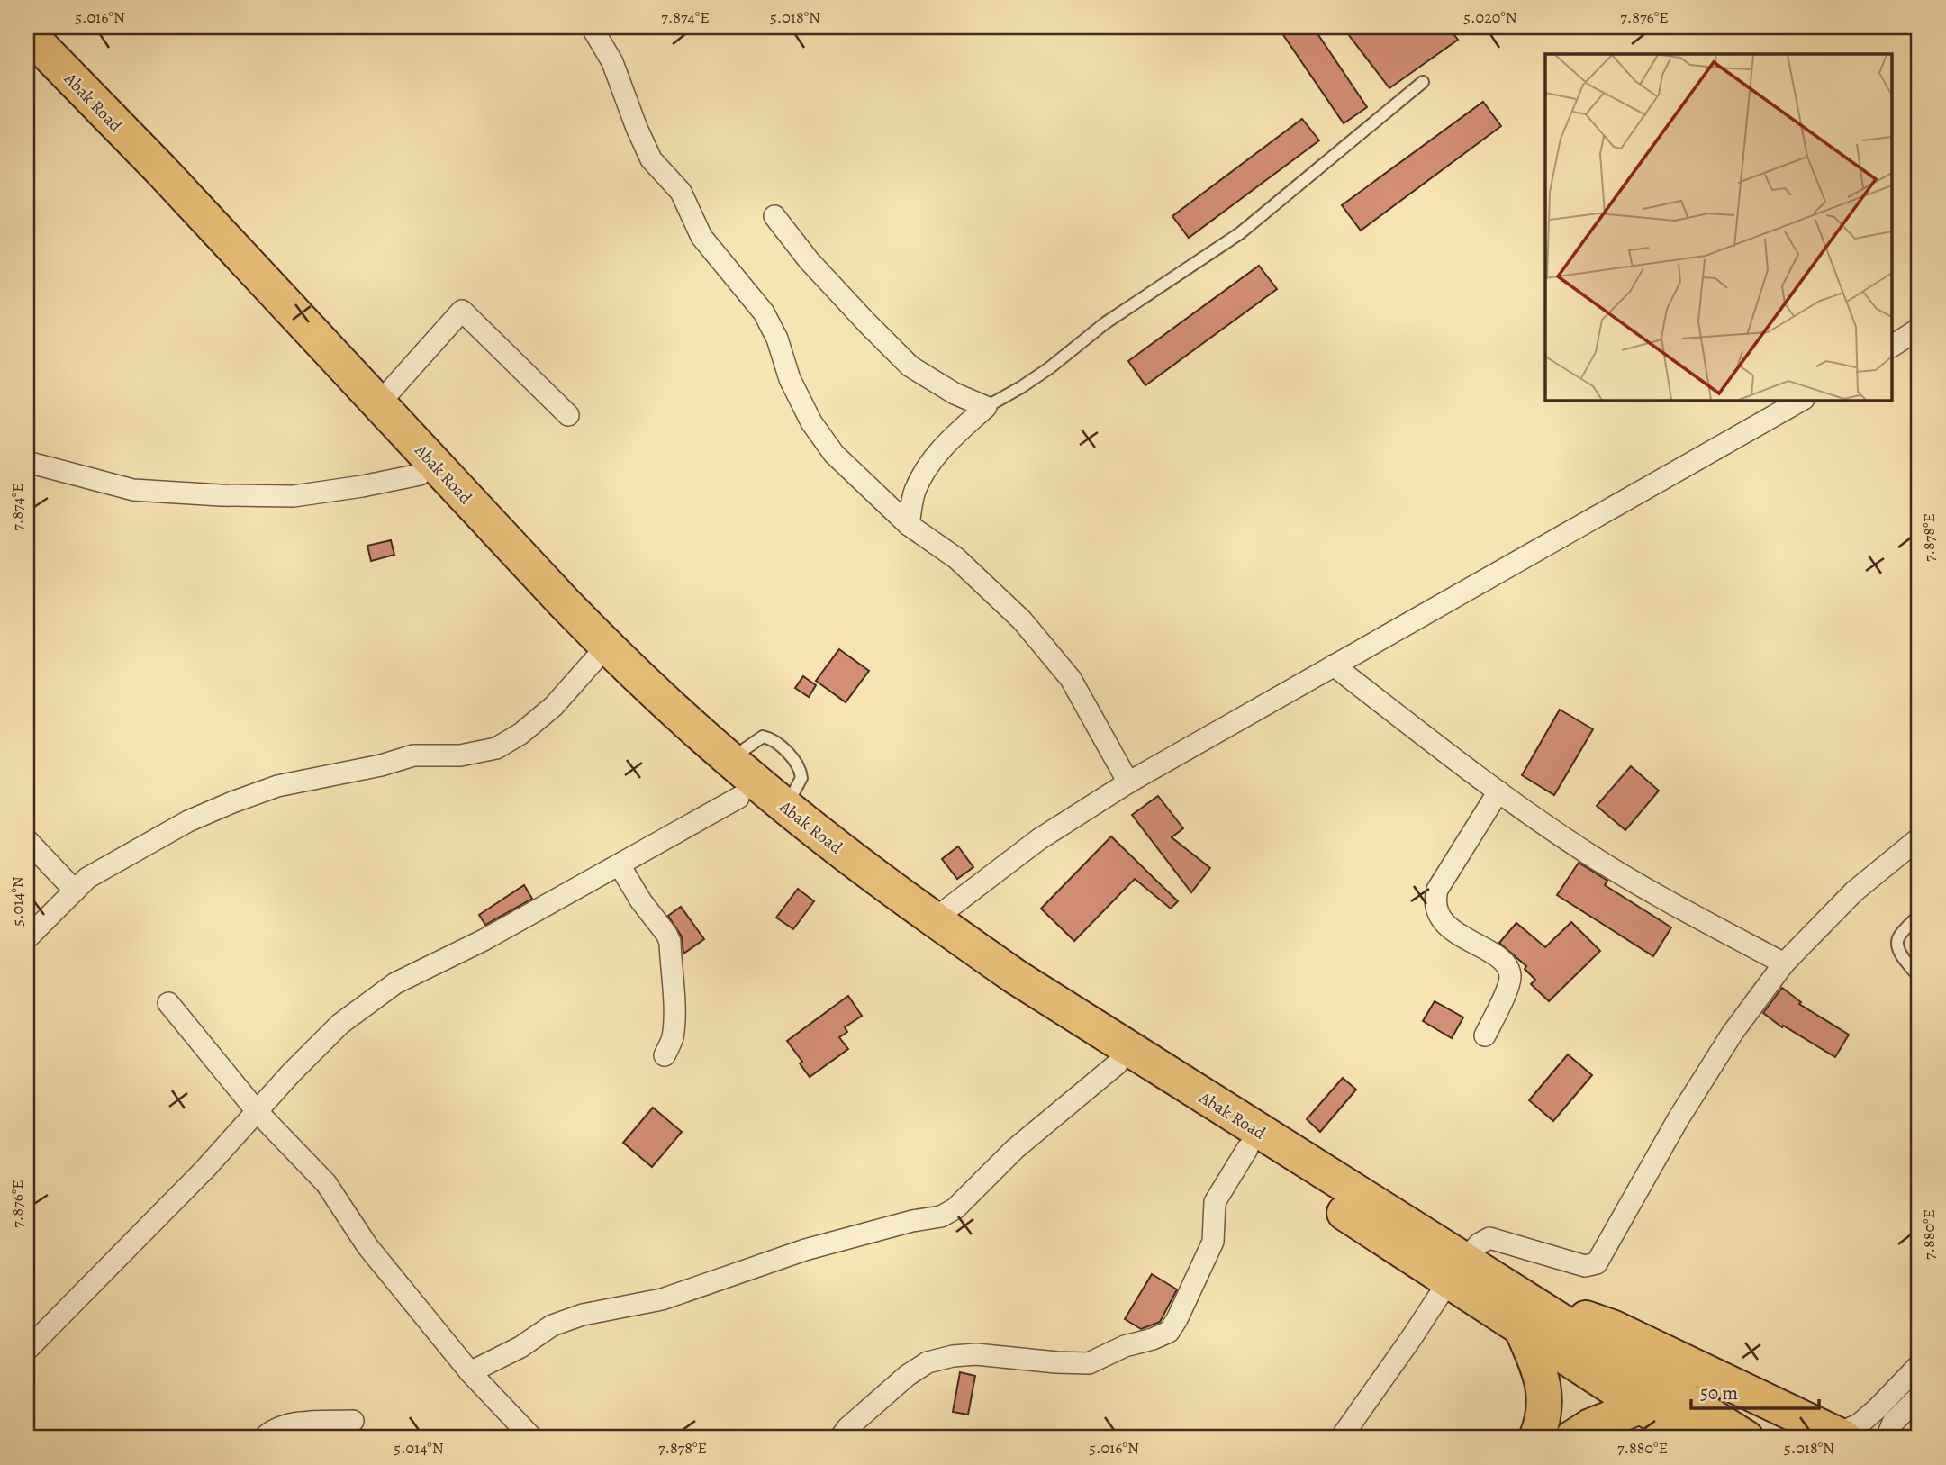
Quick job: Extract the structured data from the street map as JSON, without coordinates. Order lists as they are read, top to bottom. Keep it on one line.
{"streets":{"highway":["Abak Road"]},"scale_bar":"50 m","coordinates":["5.016°N","7.874°E","5.018°N","5.020°N","7.876°E","7.878°E","5.014°N","7.880°E"]}
